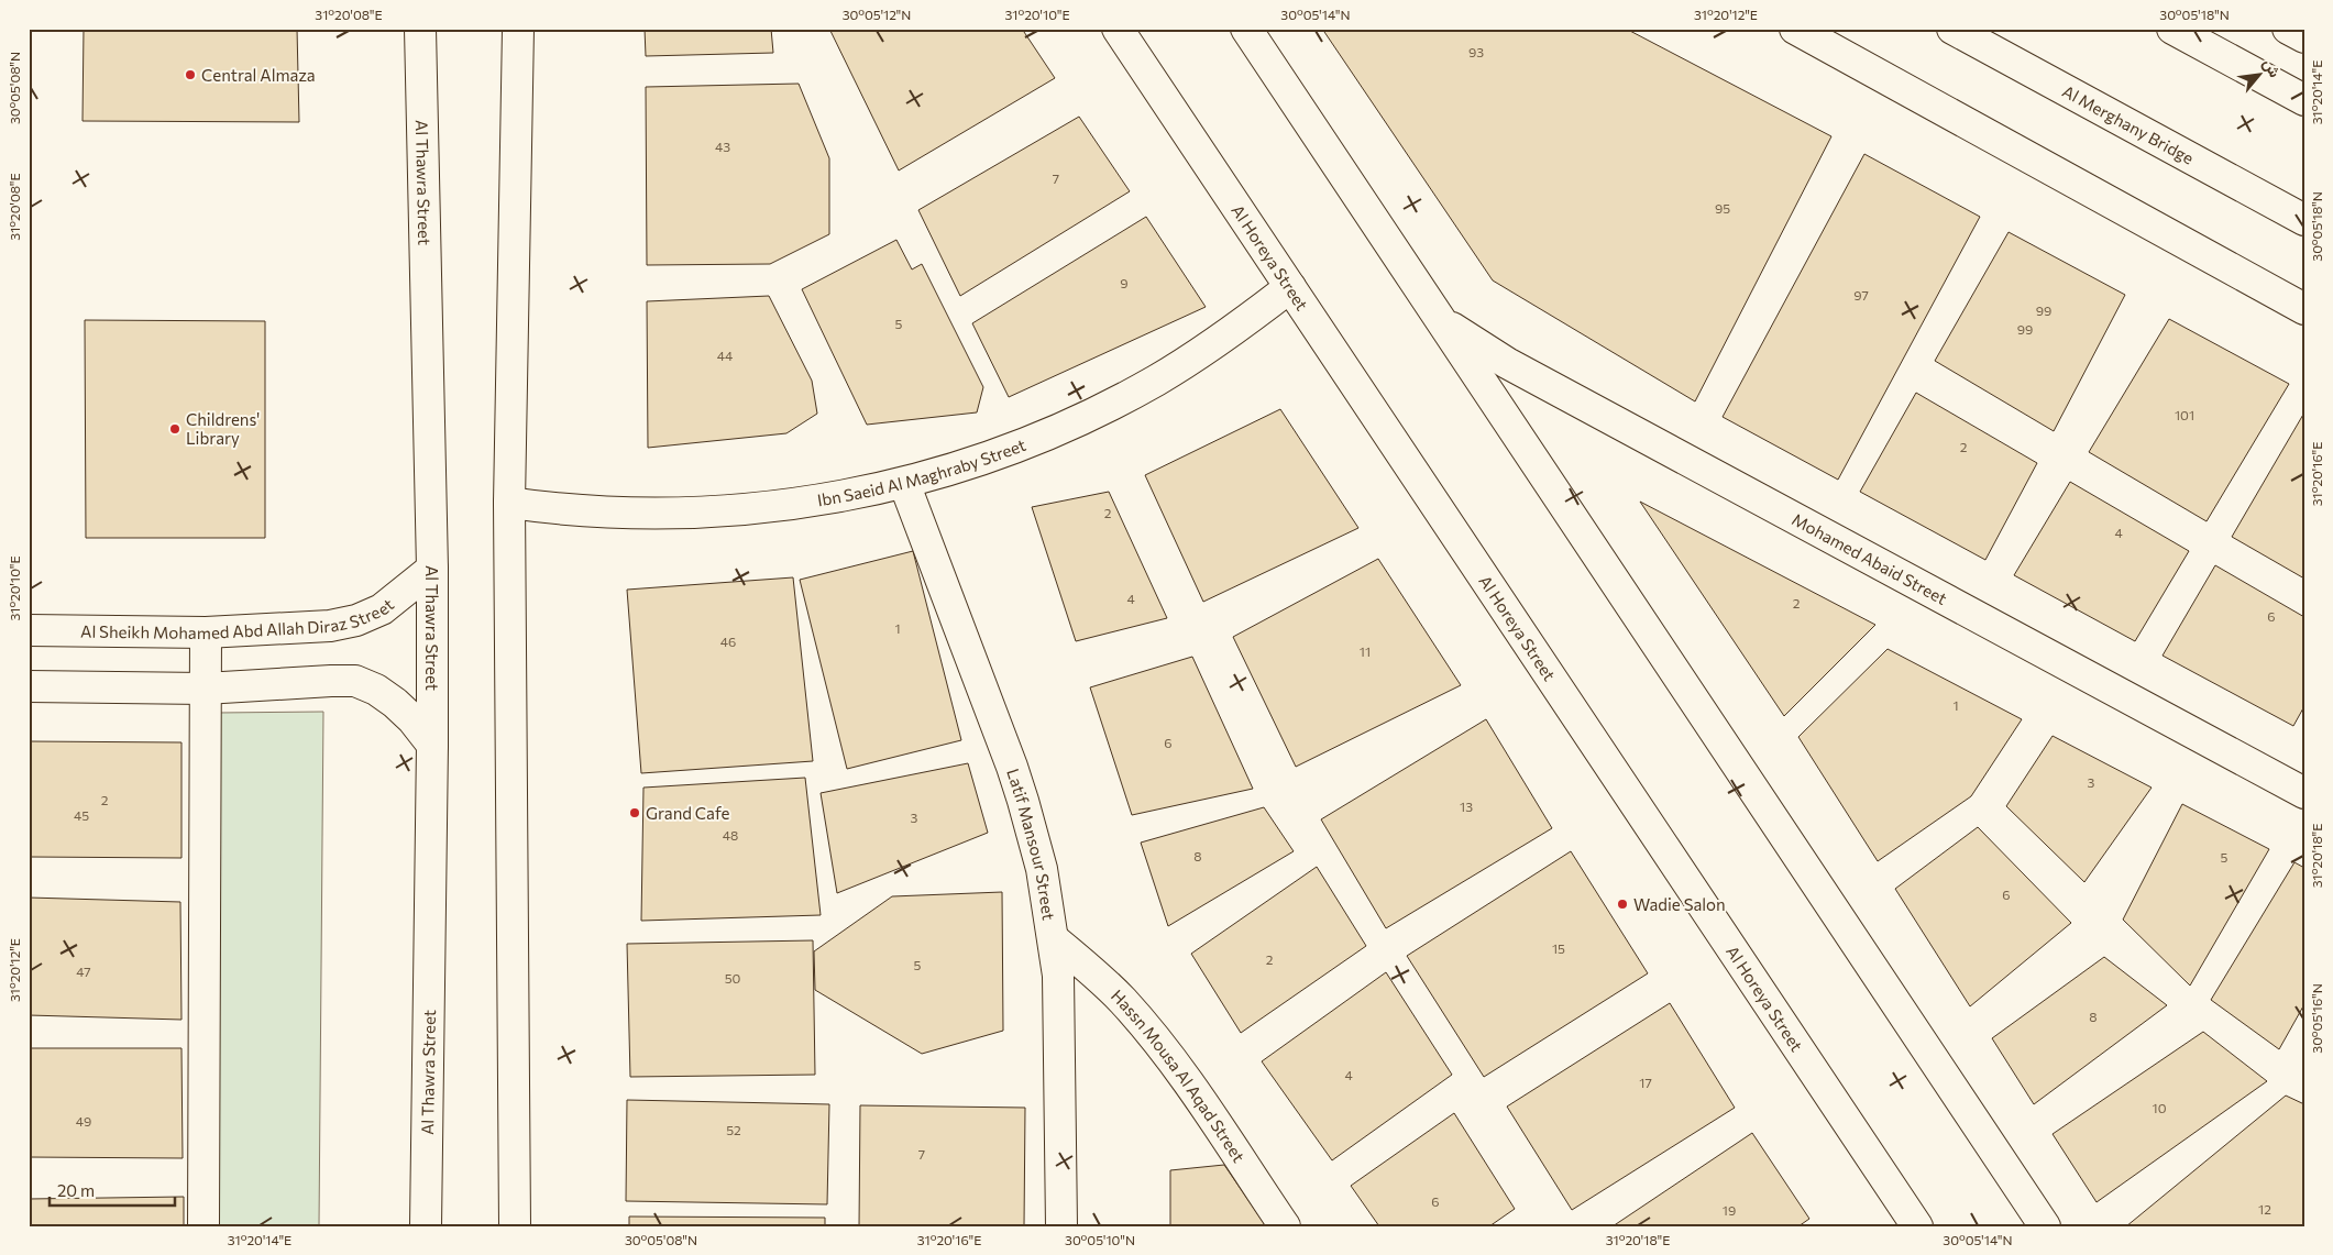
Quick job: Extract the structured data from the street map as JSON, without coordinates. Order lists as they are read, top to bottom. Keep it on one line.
{"streets":{"main road":["Al Merghany Bridge","Al Thawra Street","Al Horeya Street","Ibn Saeid Al Maghraby Street","Mohamed Abaid Street","Al Sheikh Mohamed Abd Allah Diraz Street","Latif Mansour Street","Hassn Mousa Al Aqad Street"]},"crossings":[["Al Thawra Street","Al Sheikh Mohamed Abd Allah Diraz Street"],["Al Horeya Street","Ibn Saeid Al Maghraby Street"],["Ibn Saeid Al Maghraby Street","Latif Mansour Street"],["Latif Mansour Street","Hassn Mousa Al Aqad Street"]],"places":["Central Almaza","Childrens' Library","Grand Cafe","Wadie Salon"],"house_numbers":["93","43","7","95","9","97","99","5","99","44","101","2","2","4","4","2","6","1","46","11","1","6","3","2","13","45","3","48","8","5","6","15","2","5","47","50","8","4","17","10","49","52","7","6","12","19"],"scale_bar":"20 m","north":"top right","coordinates":["31°20'08\"E","30°05'12\"N","31°20'10\"E","30°05'14\"N","31°20'12\"E","30°05'18\"N","30°05'08\"N","31°20'14\"E","31°20'16\"E","31°20'18\"E","30°05'16\"N","30°05'10\"N"]}
